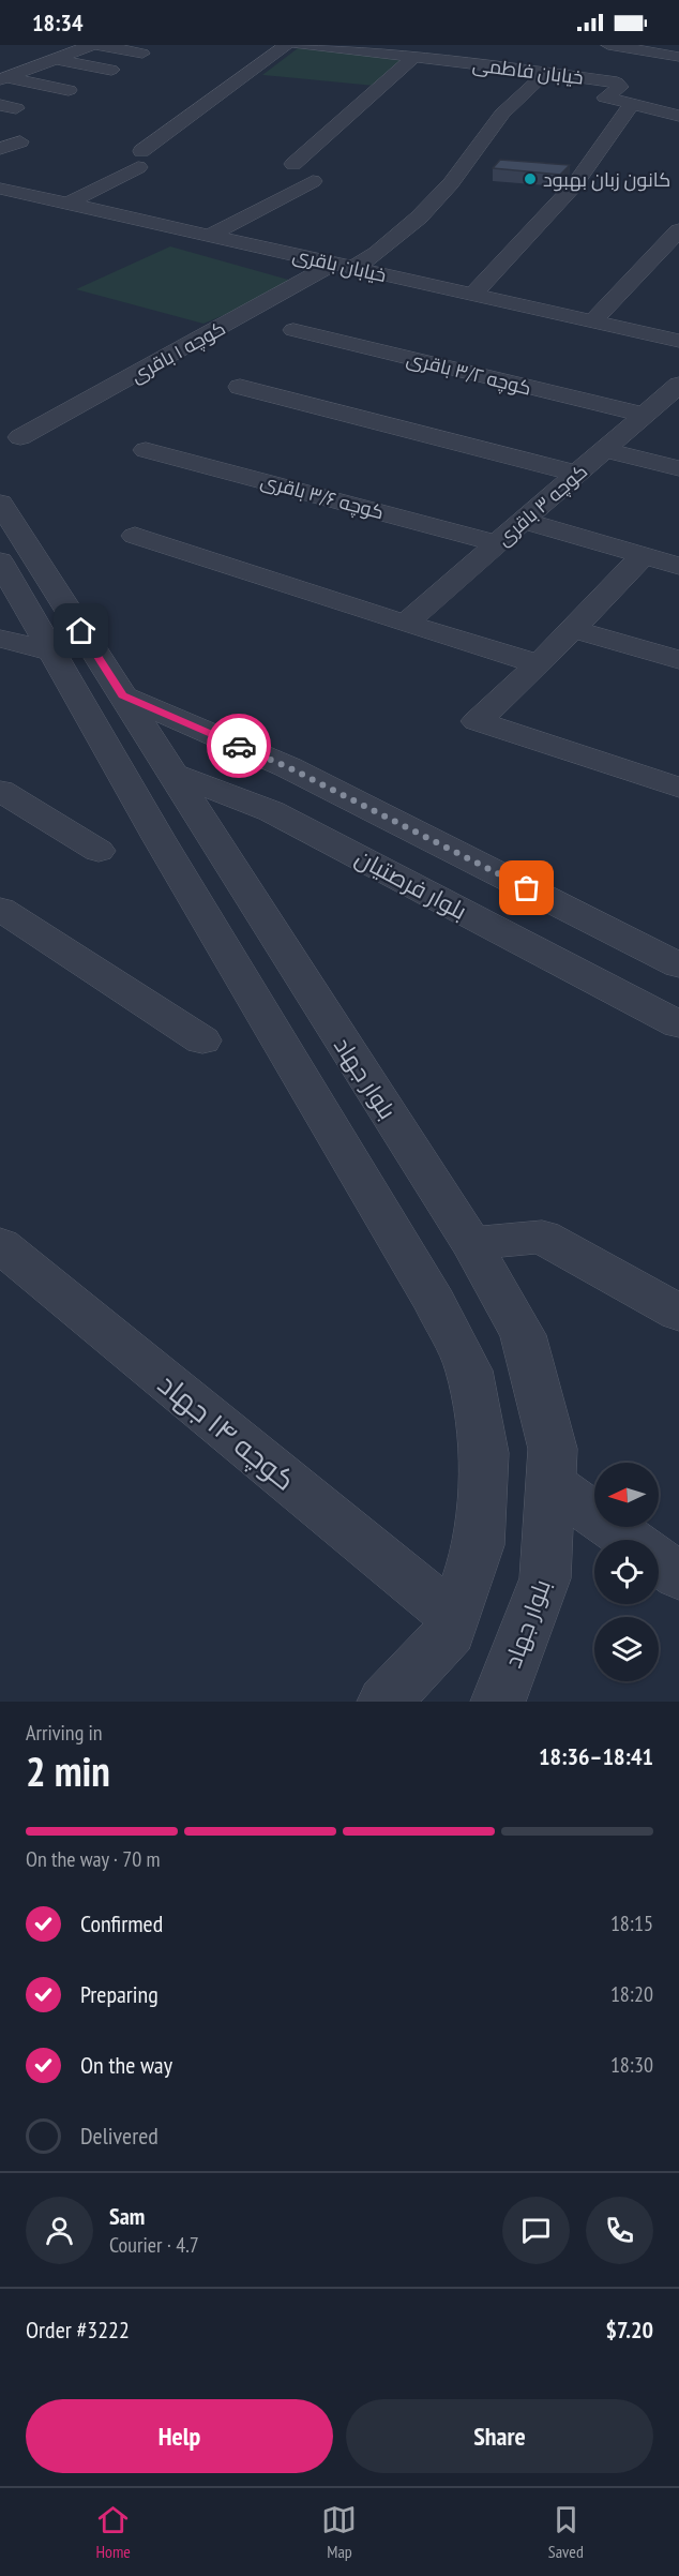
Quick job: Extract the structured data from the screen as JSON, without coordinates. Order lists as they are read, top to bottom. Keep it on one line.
{"streets":{"street":["خیابان فاطمی","خیابان باقری","کوچه ۱ باقری","کوچه ۳/۲ باقری","کوچه ۳/۶ باقری","کوچه ۳ باقری","بلوار فرصتیان","بلوار جهاد","کوچه ۱۴ جهاد"]},"crossings":[["خیابان فاطمی","کوچه ۱ باقری"],["خیابان باقری","کوچه ۱ باقری"],["کوچه ۳/۲ باقری","کوچه ۳ باقری"],["کوچه ۳/۶ باقری","کوچه ۳ باقری"],["بلوار فرصتیان","بلوار جهاد"]],"places":["کانون زبان بهبود"],"north":"left","page":{"status":"18:34","heading":["2 min","Arriving in","18:36–18:41"],"panel":["Sam","Courier · 4.7","Order #3222","$7.20"],"bar":"On the way · 70 m","list":[["Confirmed","18:15"],["Preparing","18:20"],["On the way","18:30"],"Delivered"],"buttons":["Help","Share"],"tabs":["Home","Map","Saved"]}}
